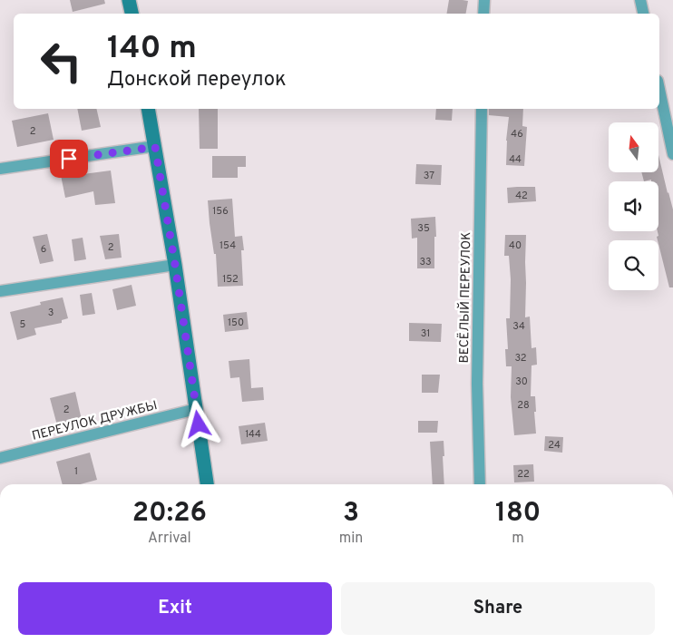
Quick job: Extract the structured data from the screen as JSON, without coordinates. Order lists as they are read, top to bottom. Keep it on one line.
{"streets":{"street":["ВЕСЁЛЫЙ ПЕРЕУЛОК","ПЕРЕУЛОК ДРУЖБЫ"]},"house_numbers":["2","46","44","37","42","156","35","154","40","2","6","33","152","3","150","5","34","31","32","30","28","2","144","24","1","22"],"north":"top","page":{"turn":["140 m","Донской переулок"],"eta":["20:26","Arrival","3","min","180","m"],"buttons":["Exit","Share"]}}
